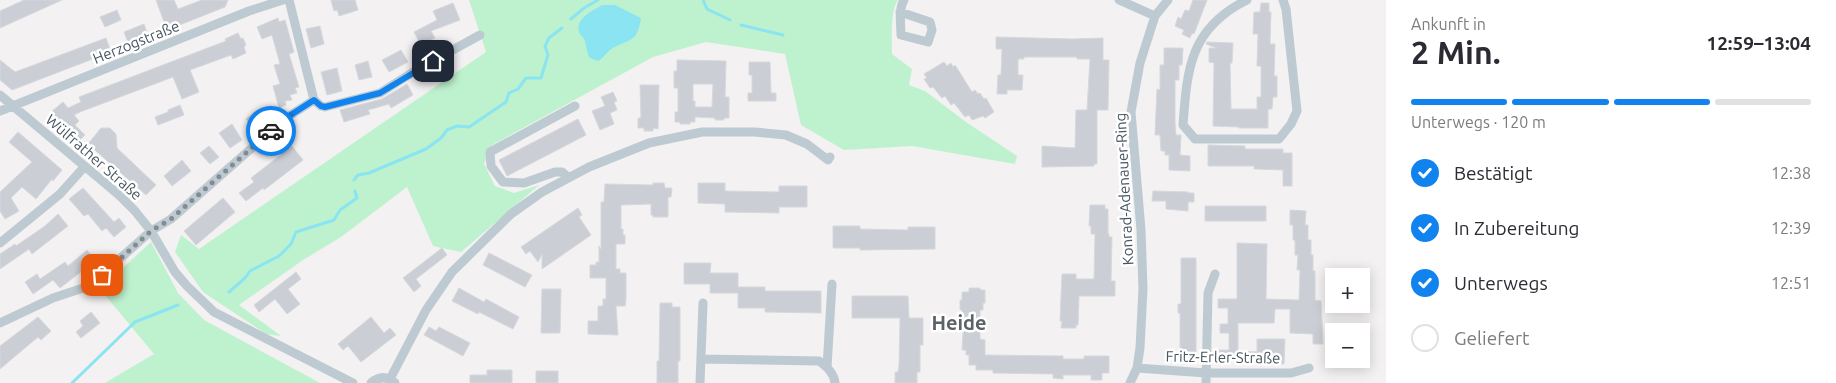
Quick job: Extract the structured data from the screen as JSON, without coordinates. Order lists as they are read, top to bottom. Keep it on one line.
{"streets":{"street":["Herzogstraße","Wülfrather Straße","Konrad-Adenauer-Ring","Fritz-Erler-Straße"]},"crossings":[["Herzogstraße","Wülfrather Straße"],["Konrad-Adenauer-Ring","Fritz-Erler-Straße"]],"districts":["Heide"],"page":{"heading":["2 Min.","Ankunft in","12:59–13:04"],"bar":"Unterwegs · 120 m","list":[["Bestätigt","12:38"],["In Zubereitung","12:39"],["Unterwegs","12:51"],"Geliefert"],"map_buttons":["+","−"]}}
